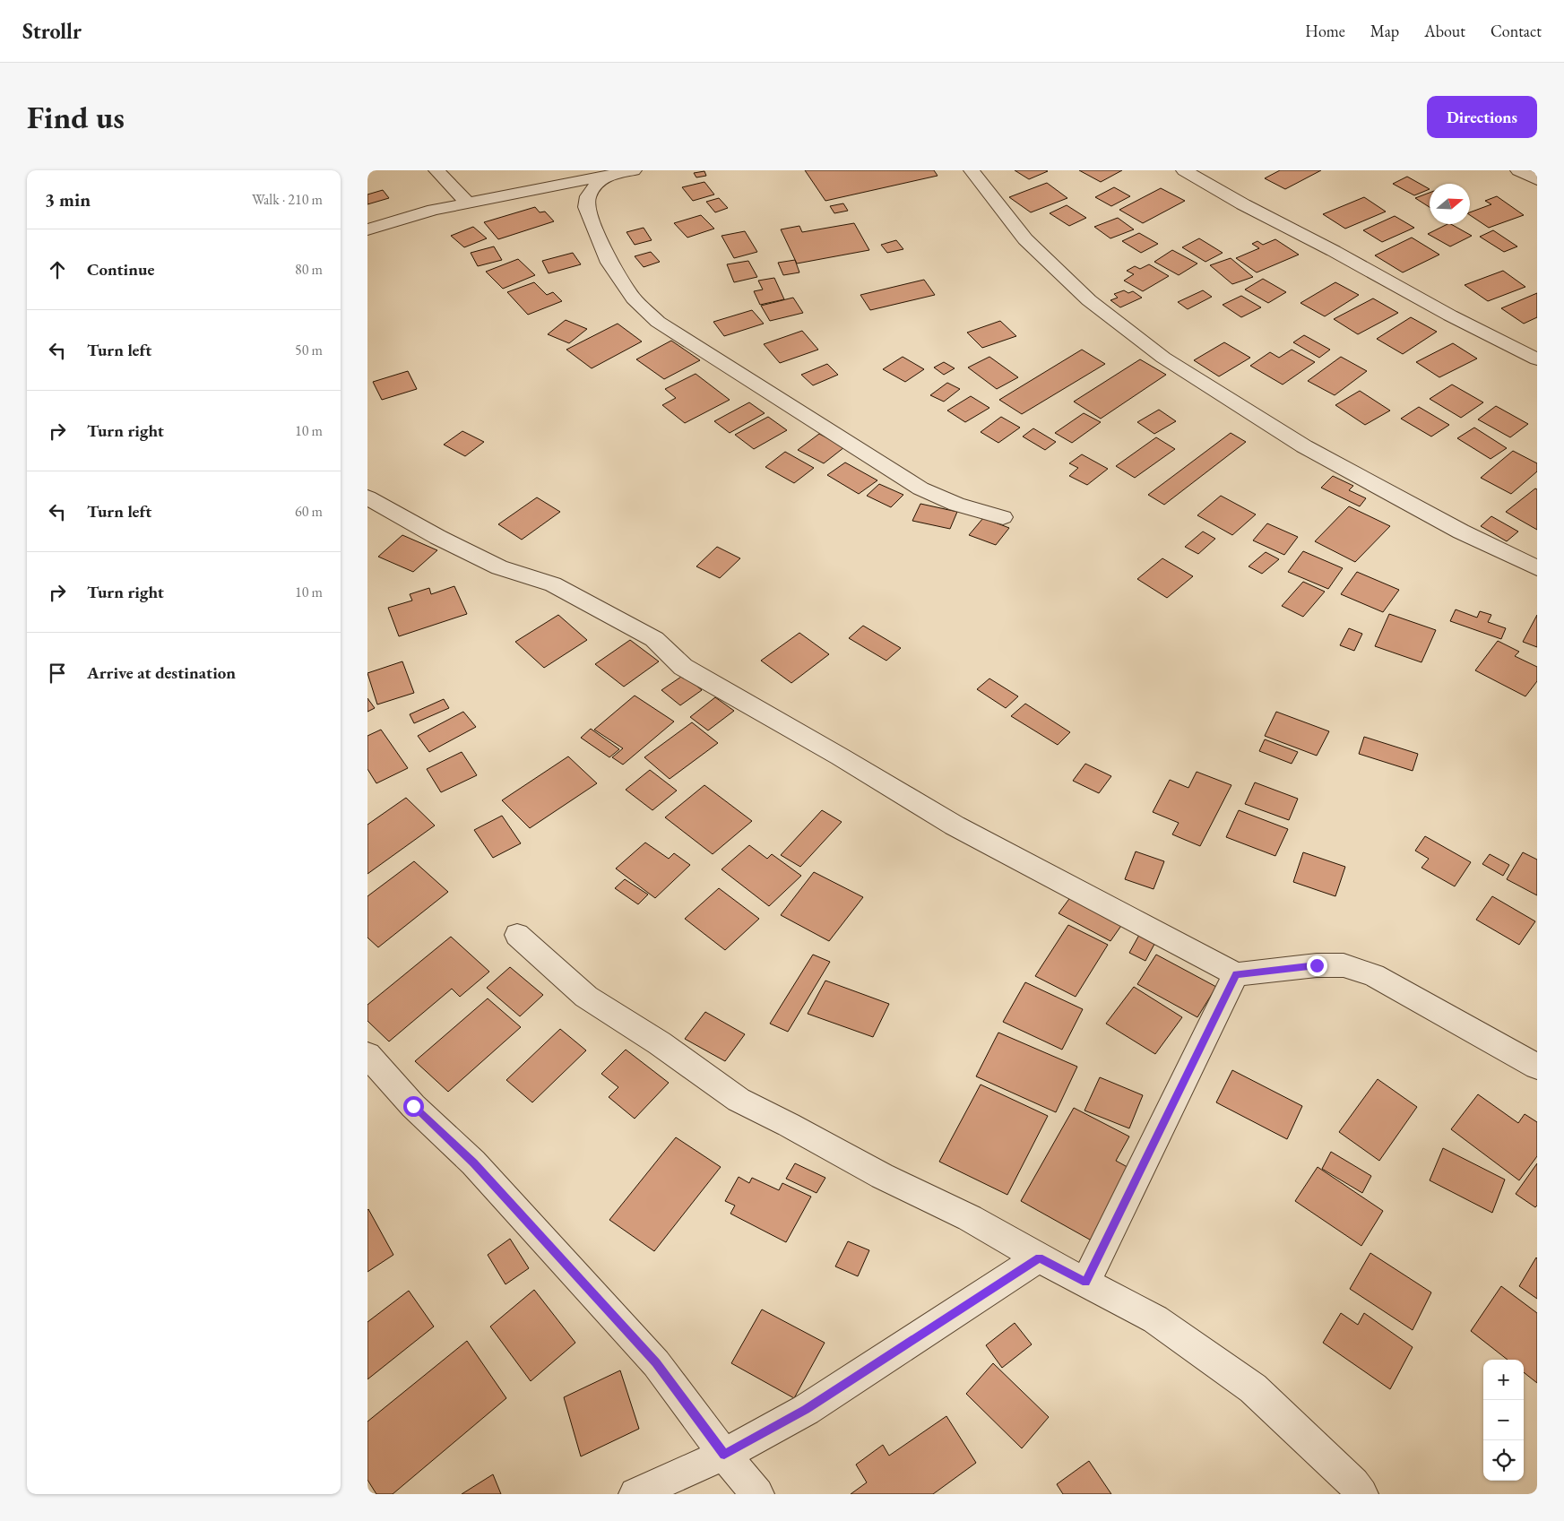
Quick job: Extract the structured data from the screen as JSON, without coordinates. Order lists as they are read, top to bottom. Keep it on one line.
{"north":"right","page":{"header":"Strollr","nav":["Home","Map","About","Contact"],"buttons":"Directions","title":"Find us","heading":["3 min","Walk · 210 m"],"list":[["Continue","80 m"],["Turn left","50 m"],["Turn right","10 m"],["Turn left","60 m"],["Turn right","10 m"],"Arrive at destination"],"map_buttons":["+","−"]}}
